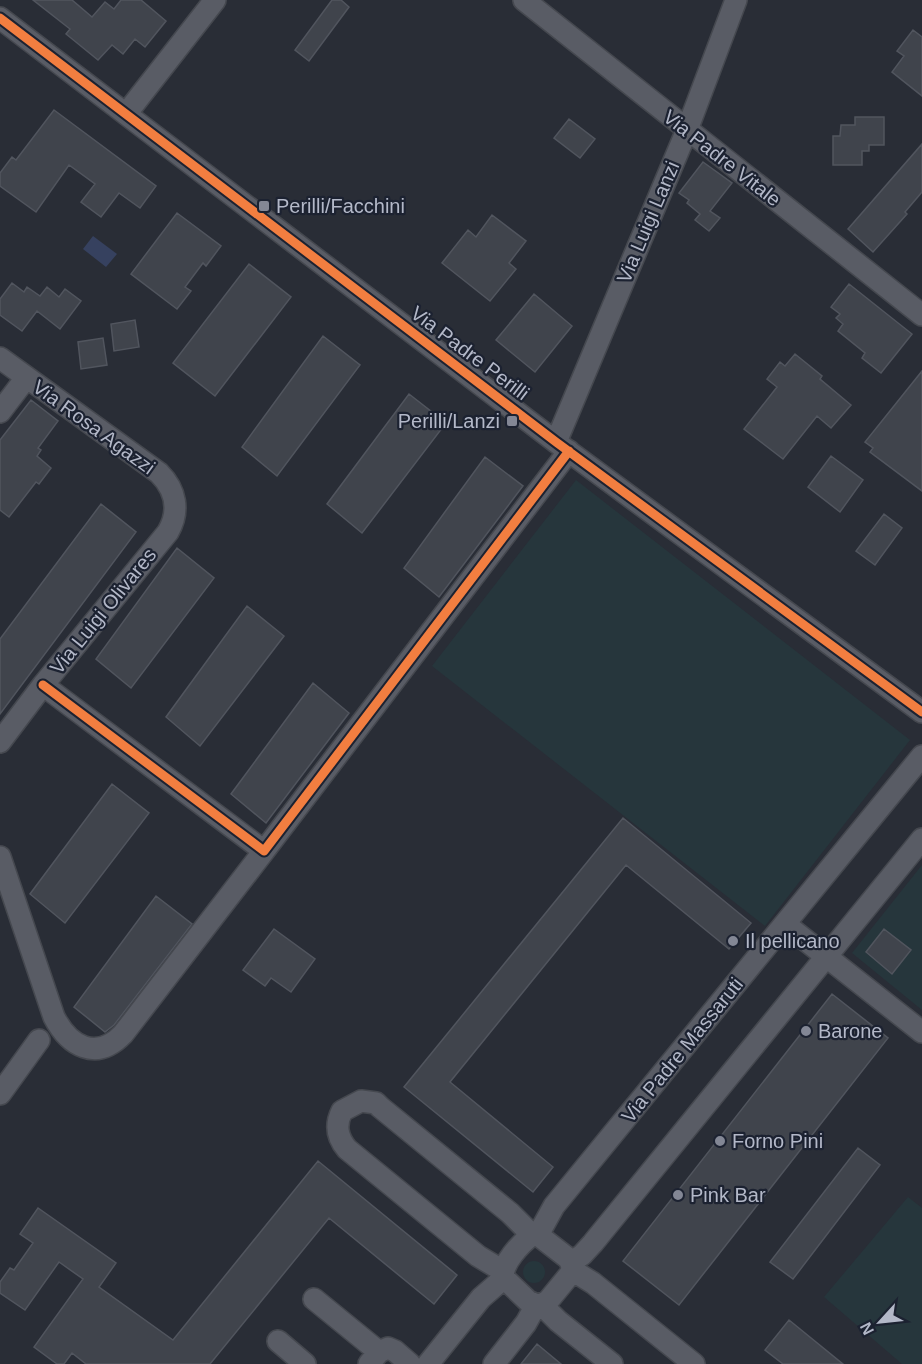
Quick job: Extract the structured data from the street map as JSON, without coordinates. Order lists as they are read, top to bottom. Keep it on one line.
{"streets":{"street":["Via Padre Vitale","Via Luigi Lanzi","Via Padre Perilli","Via Rosa Agazzi","Via Luigi Olivares","Via Padre Massaruti"]},"crossings":[["Via Padre Vitale","Via Luigi Lanzi"],["Via Luigi Lanzi","Via Padre Perilli"],["Via Rosa Agazzi","Via Luigi Olivares"]],"places":{"transit":["Perilli/Facchini","Perilli/Lanzi"],"other":["Il pellicano","Barone","Forno Pini","Pink Bar"]},"north":"bottom left"}
